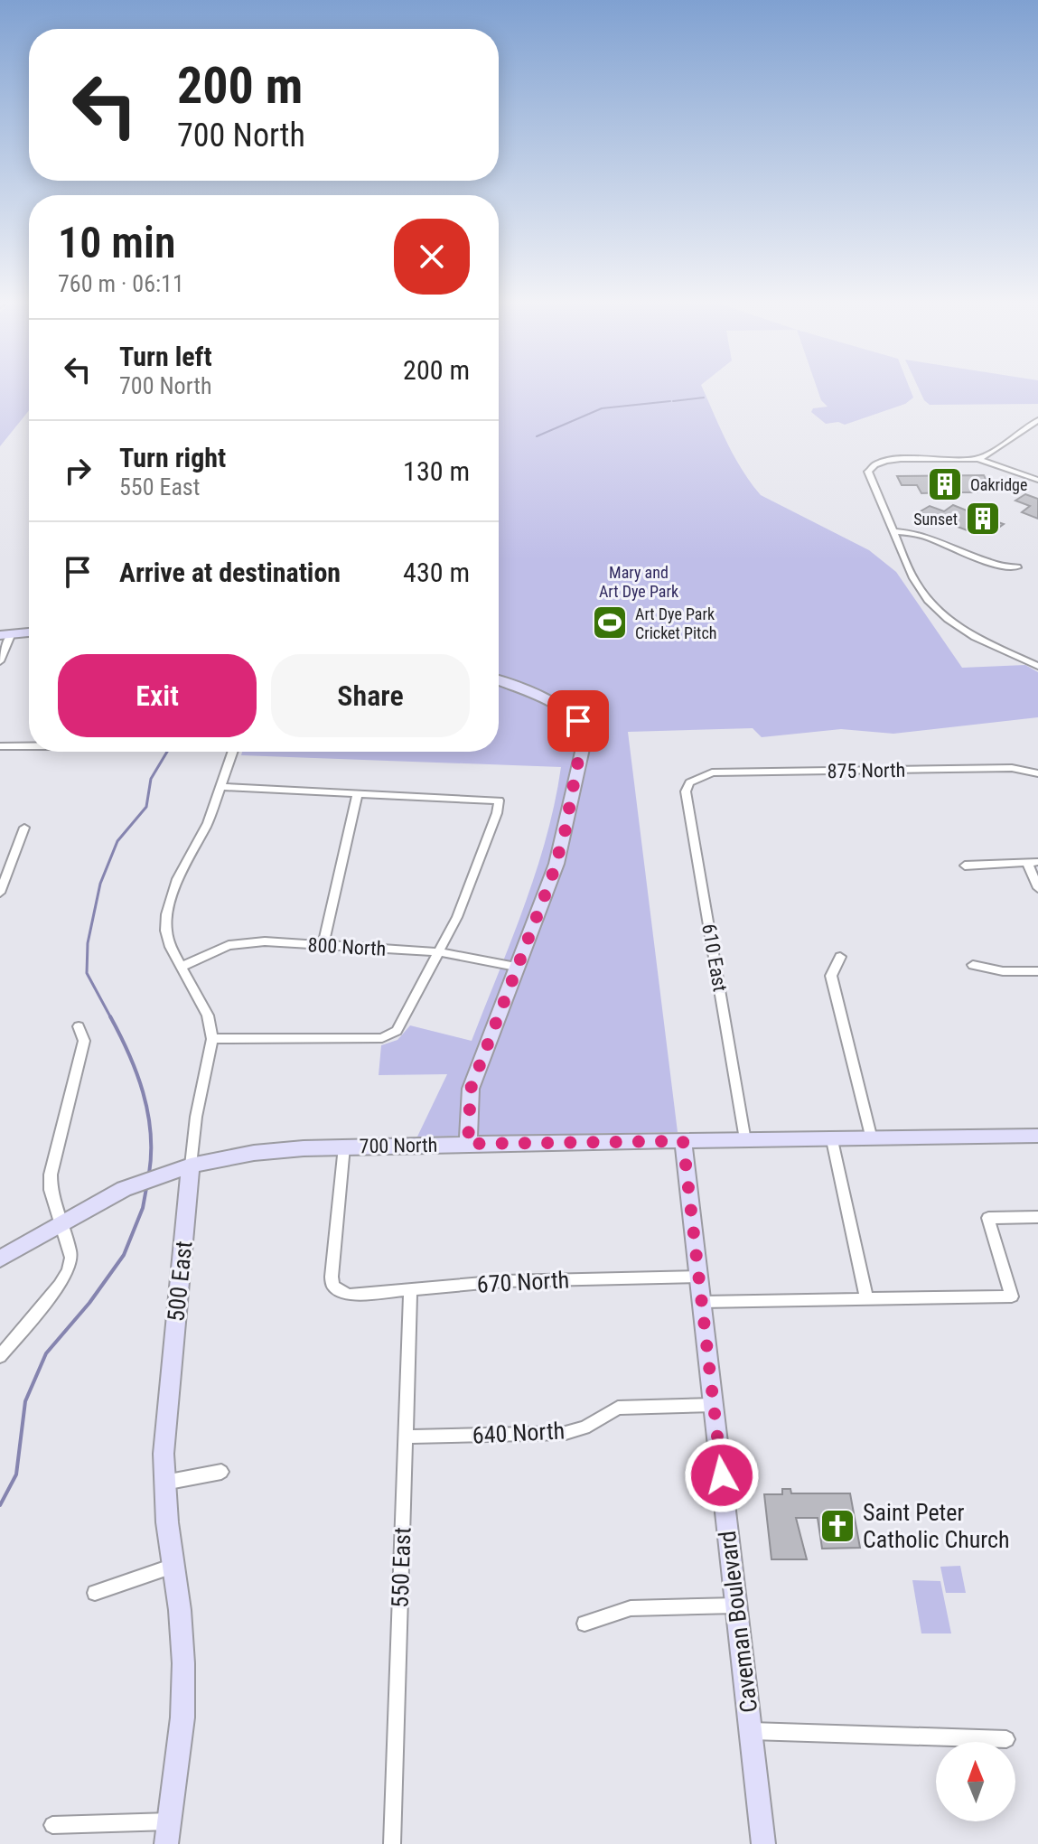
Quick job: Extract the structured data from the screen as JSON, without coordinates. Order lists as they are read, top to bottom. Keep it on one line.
{"streets":{"street":["875 North","800 North","610 East","700 North","500 East","670 North","640 North","550 East","Caveman Boulevard"]},"crossings":[["875 North","610 East"],["800 North","500 East"],["610 East","700 North"],["700 North","500 East"],["700 North","670 North"],["700 North","Caveman Boulevard"],["670 North","550 East"],["670 North","Caveman Boulevard"],["640 North","550 East"],["640 North","Caveman Boulevard"]],"parks":["Mary and Art Dye Park"],"places":{"building":["Oakridge","Sunset"],"sports":["Art Dye Park Cricket Pitch"],"church":["Saint Peter Catholic Church"]},"north":"top","page":{"turn":["200 m","700 North"],"heading":["10 min","760 m · 06:11"],"list":[{"name":"Turn left","note":"700 North","value":"200 m"},{"name":"Turn right","note":"550 East","value":"130 m"},{"name":"Arrive at destination","value":"430 m"}],"buttons":["Exit","Share"]}}
